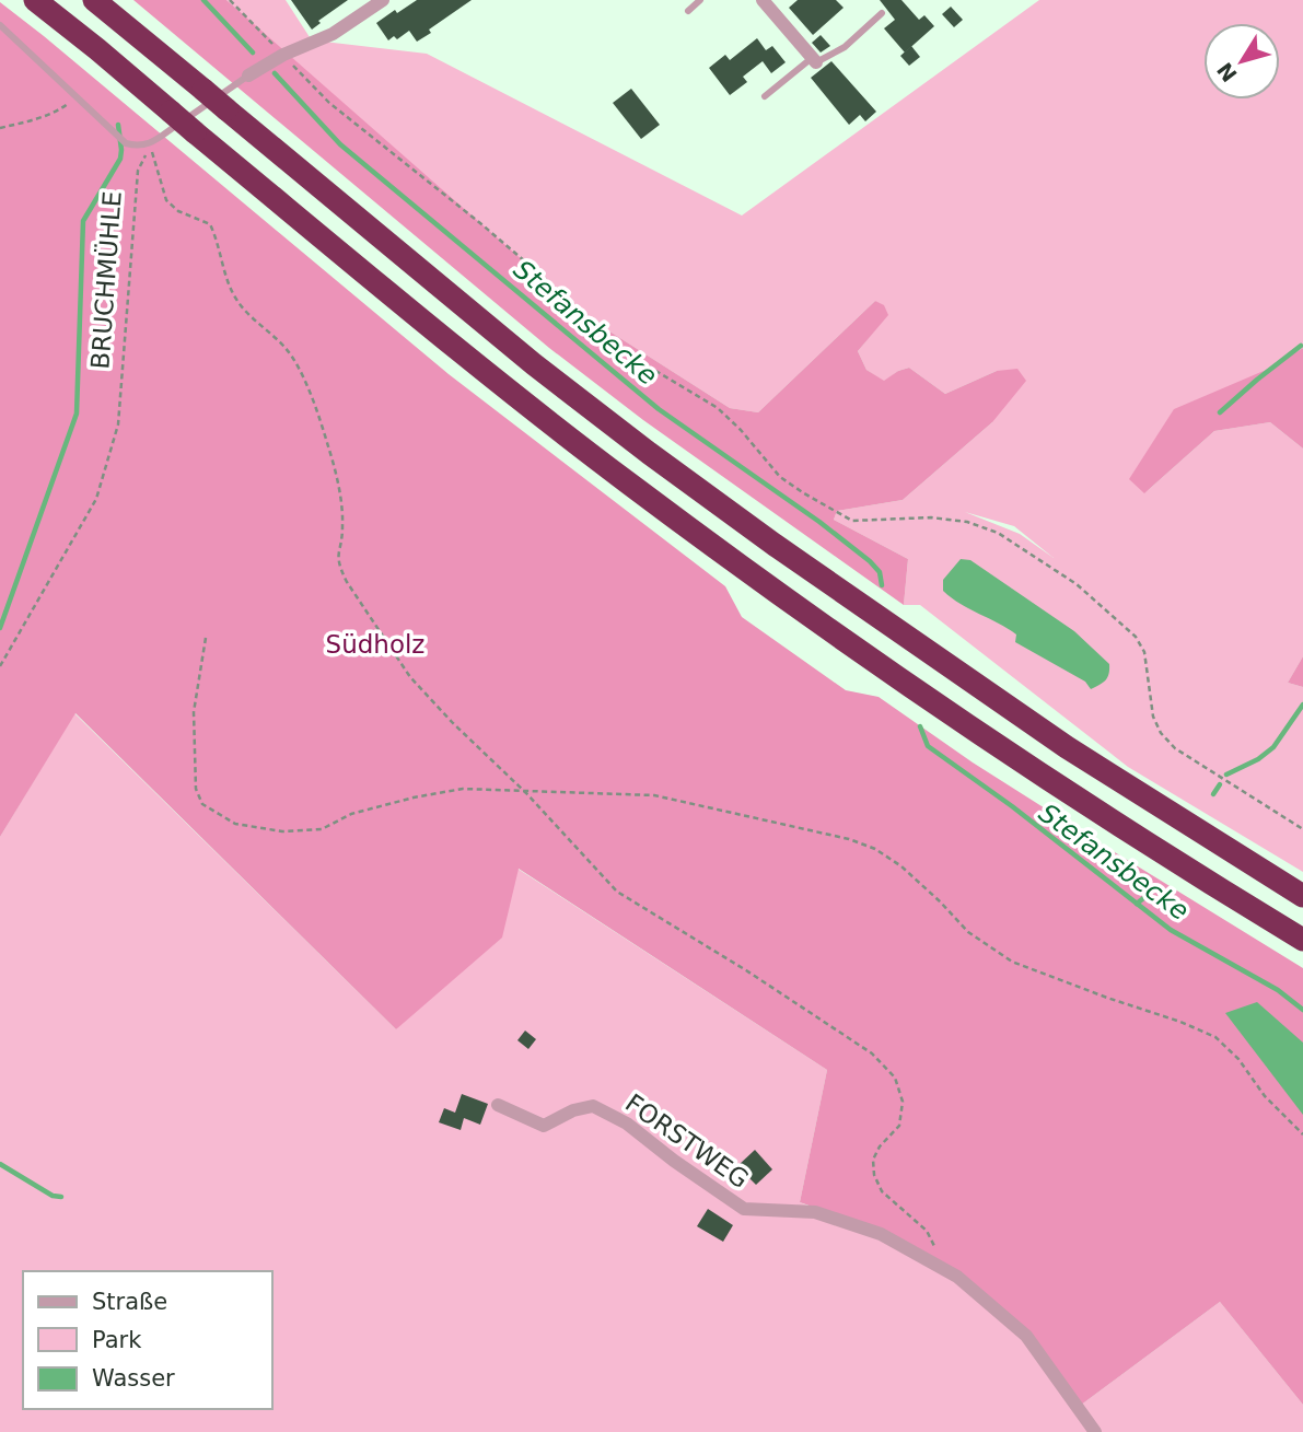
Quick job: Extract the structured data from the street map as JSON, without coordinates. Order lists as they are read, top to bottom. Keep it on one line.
{"streets":{"street":["FORSTWEG"],"path":["BRUCHMÜHLE"]},"water":["Stefansbecke"],"parks":["Südholz"],"legend":["Straße","Park","Wasser"],"north":"bottom left"}
